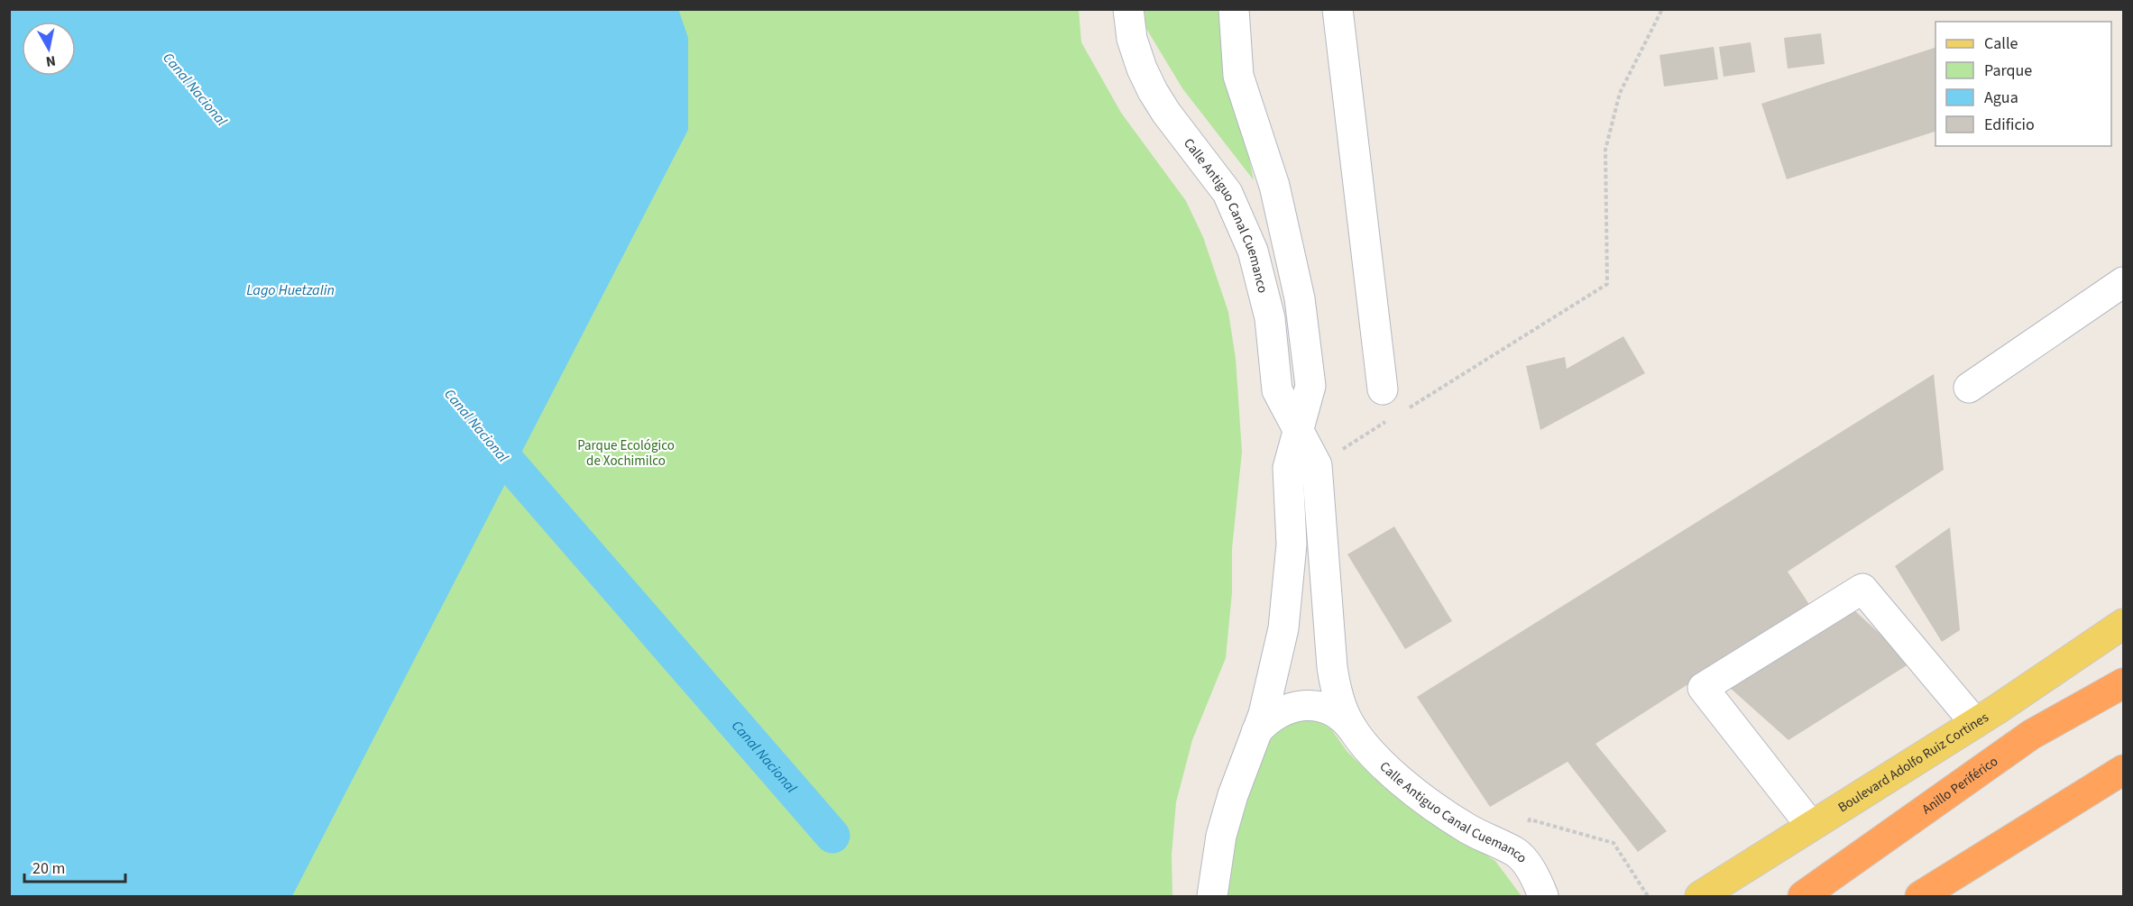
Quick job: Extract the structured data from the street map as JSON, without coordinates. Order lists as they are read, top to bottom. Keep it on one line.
{"streets":{"highway":["Anillo Periférico"],"main road":["Boulevard Adolfo Ruiz Cortines"],"street":["Calle Antiguo Canal Cuemanco"]},"water":["Canal Nacional","Lago Huetzalin"],"parks":["Parque Ecológico de Xochimilco"],"legend":["Calle","Parque","Agua","Edificio"],"scale_bar":"20 m","north":"bottom"}
